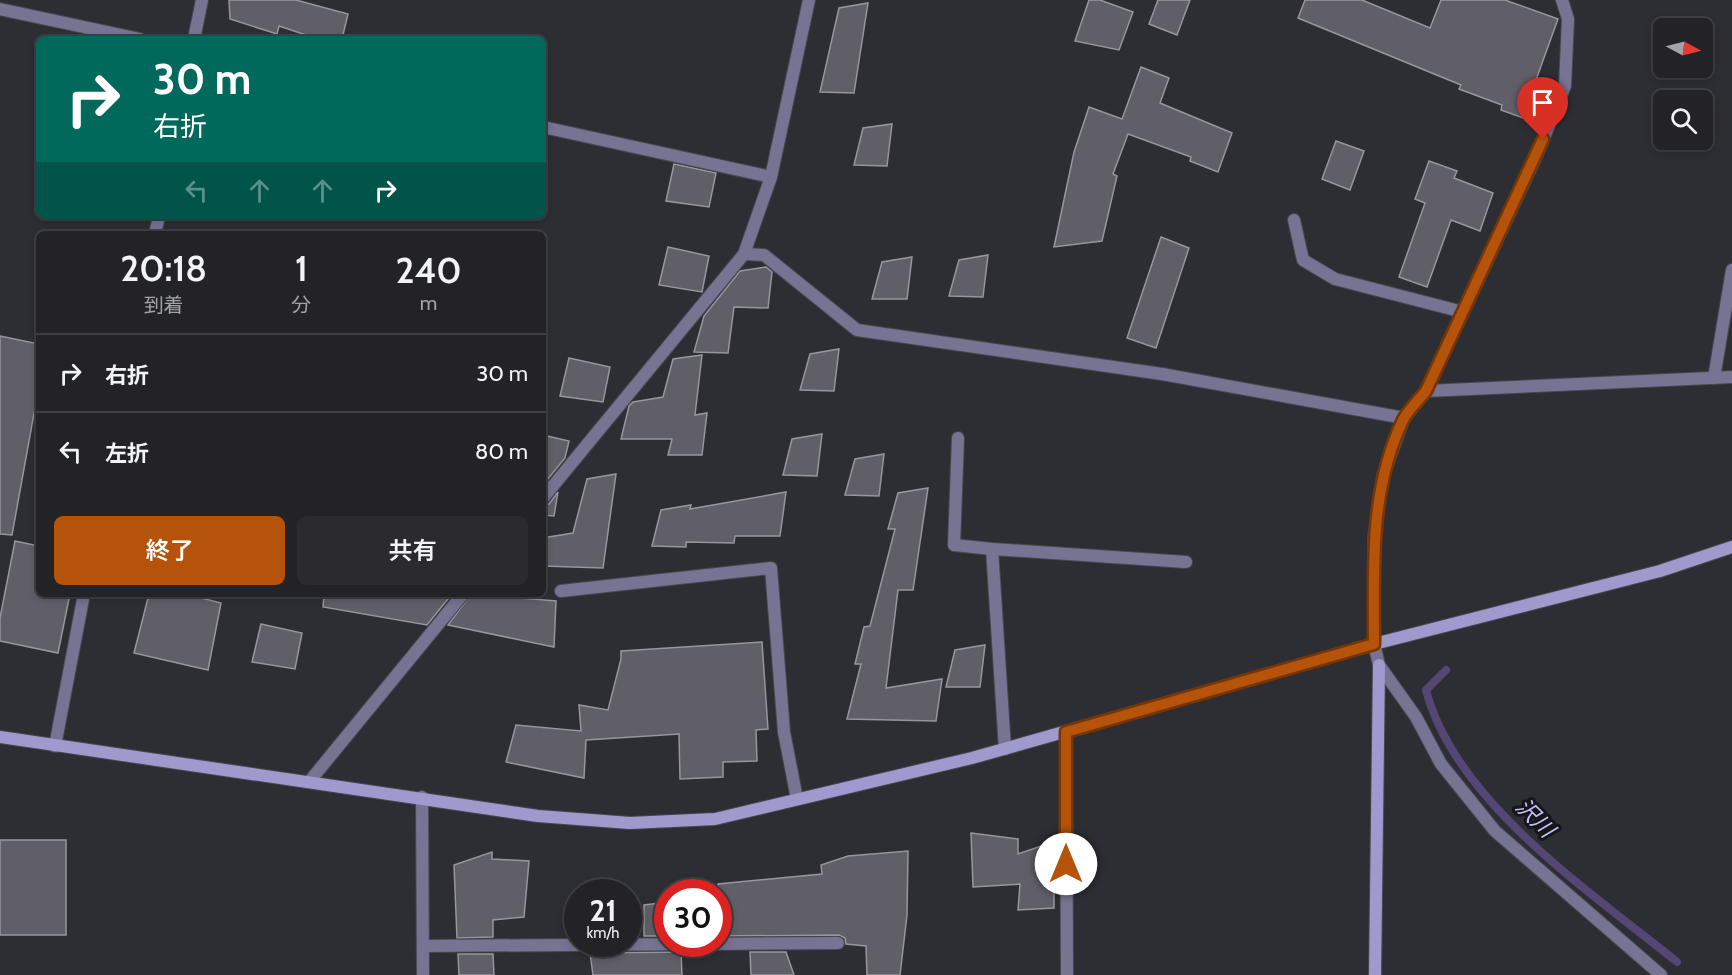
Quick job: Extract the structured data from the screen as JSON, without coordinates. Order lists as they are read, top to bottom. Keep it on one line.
{"water":["沢川"],"north":"right","page":{"turn":["30 m","右折"],"eta":["20:18","到着","1","分","240","m"],"list":[{"name":"右折","value":"30 m"},{"name":"左折","value":"80 m"}],"buttons":["終了","共有"],"speed":"21 km/h","limit":"30"}}
